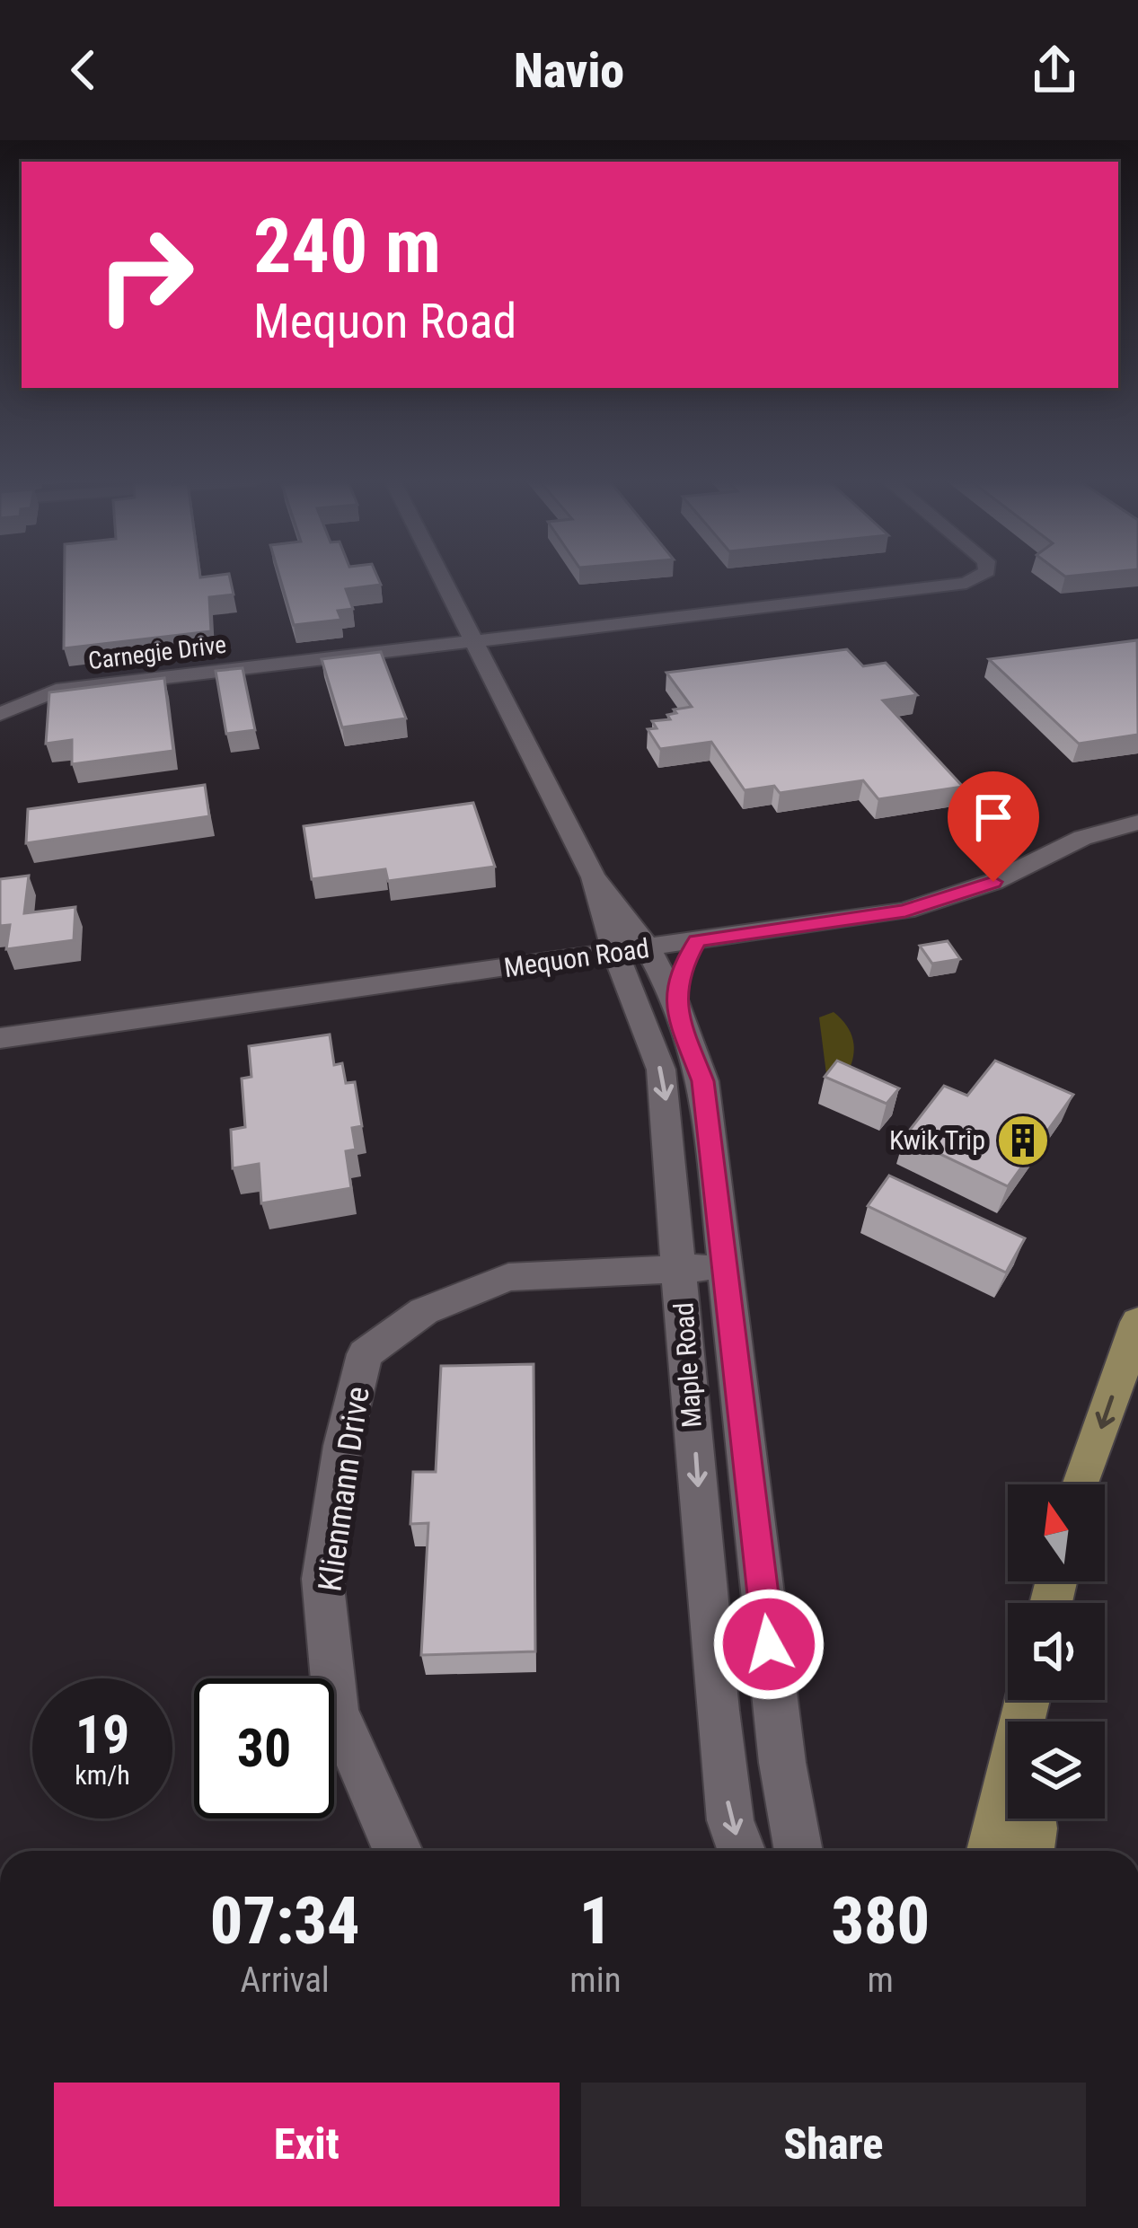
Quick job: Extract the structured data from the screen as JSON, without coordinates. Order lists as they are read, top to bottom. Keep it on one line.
{"streets":{"street":["Carnegie Drive","Mequon Road","Maple Road","Klienmann Drive"]},"crossings":[["Carnegie Drive","Maple Road"],["Mequon Road","Maple Road"],["Maple Road","Klienmann Drive"]],"places":{"building":["Kwik Trip"]},"north":"top","page":{"header":"Navio","turn":["240 m","Mequon Road"],"speed":"19 km/h","limit":"30","eta":["07:34","Arrival","1","min","380","m"],"buttons":["Exit","Share"]}}
